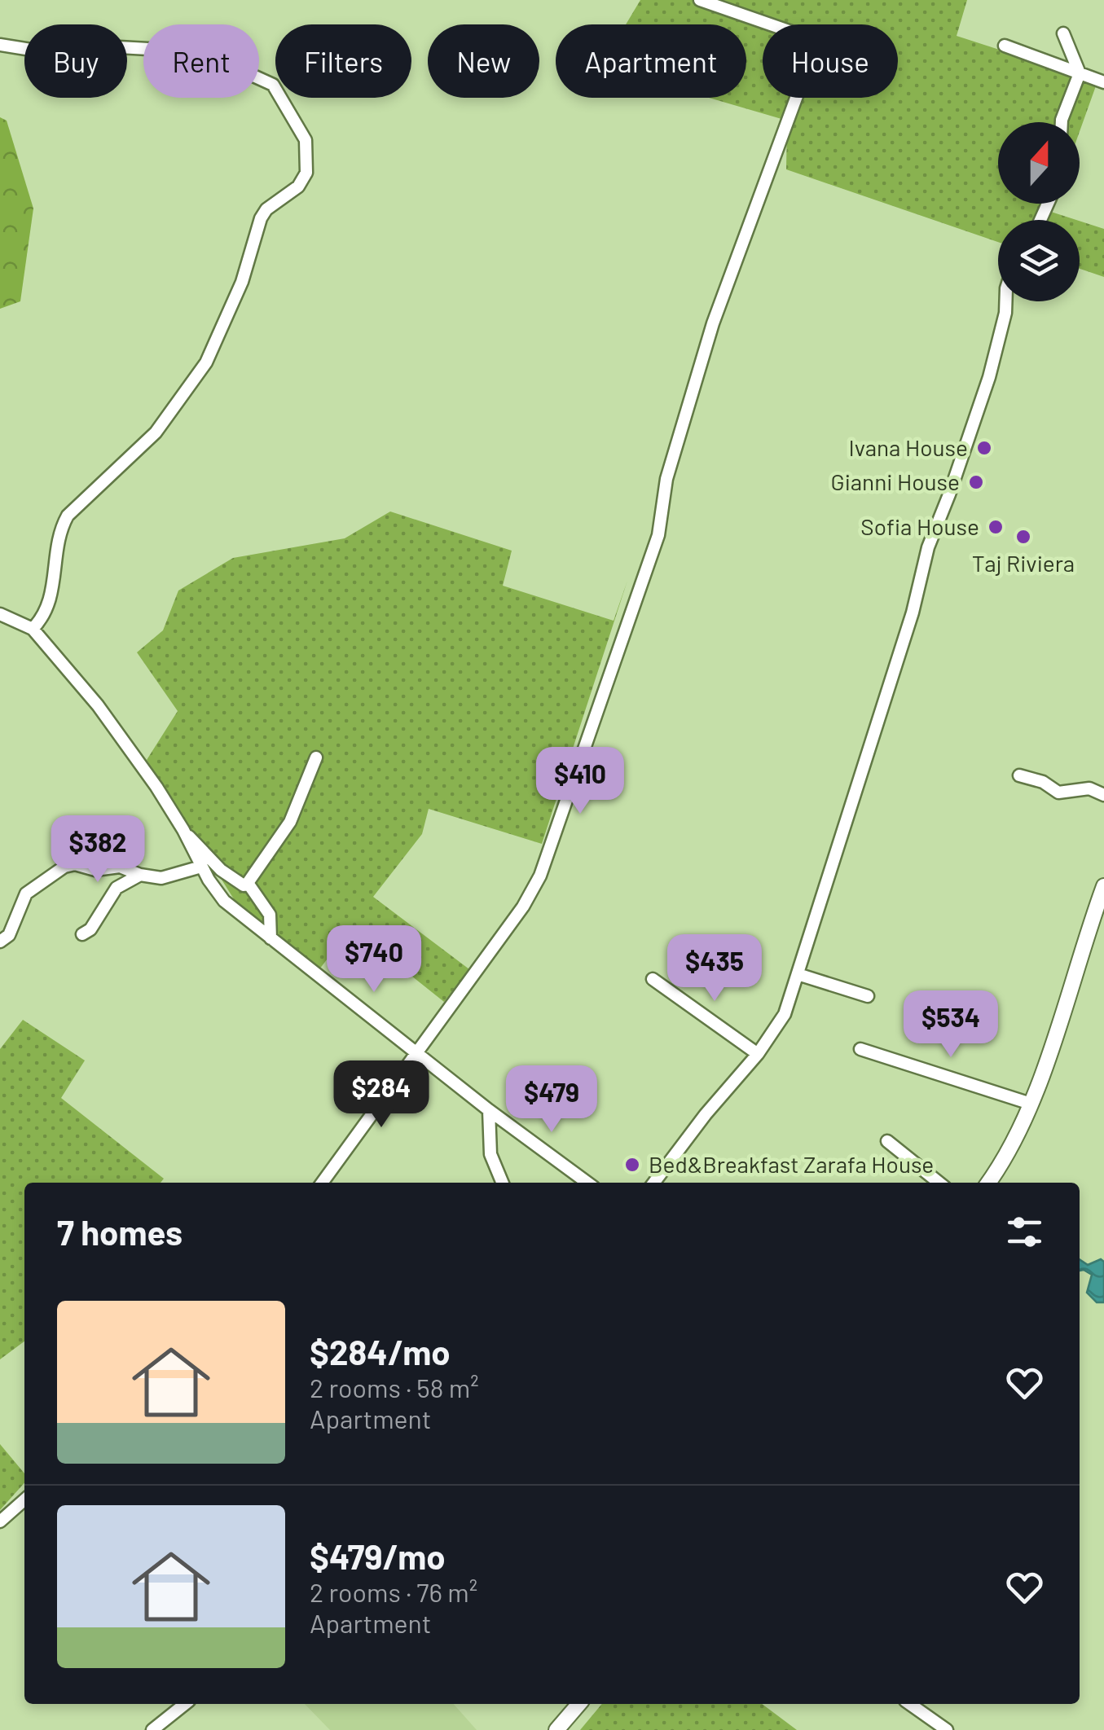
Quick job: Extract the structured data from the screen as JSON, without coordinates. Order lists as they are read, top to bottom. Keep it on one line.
{"places":["Ivana House","Gianni House","Sofia House","Taj Riviera","Bed&Breakfast Zarafa House"],"north":"top","page":{"chip":["Buy","Rent","Filters","New","Apartment","House"],"price":["$410","$382","$740","$435","$534","$284","$479"],"heading":"7 homes","list":[{"name":"$284/mo","note":"2 rooms · 58 m² · Apartment"},{"name":"$479/mo","note":"2 rooms · 76 m² · Apartment"}]}}
